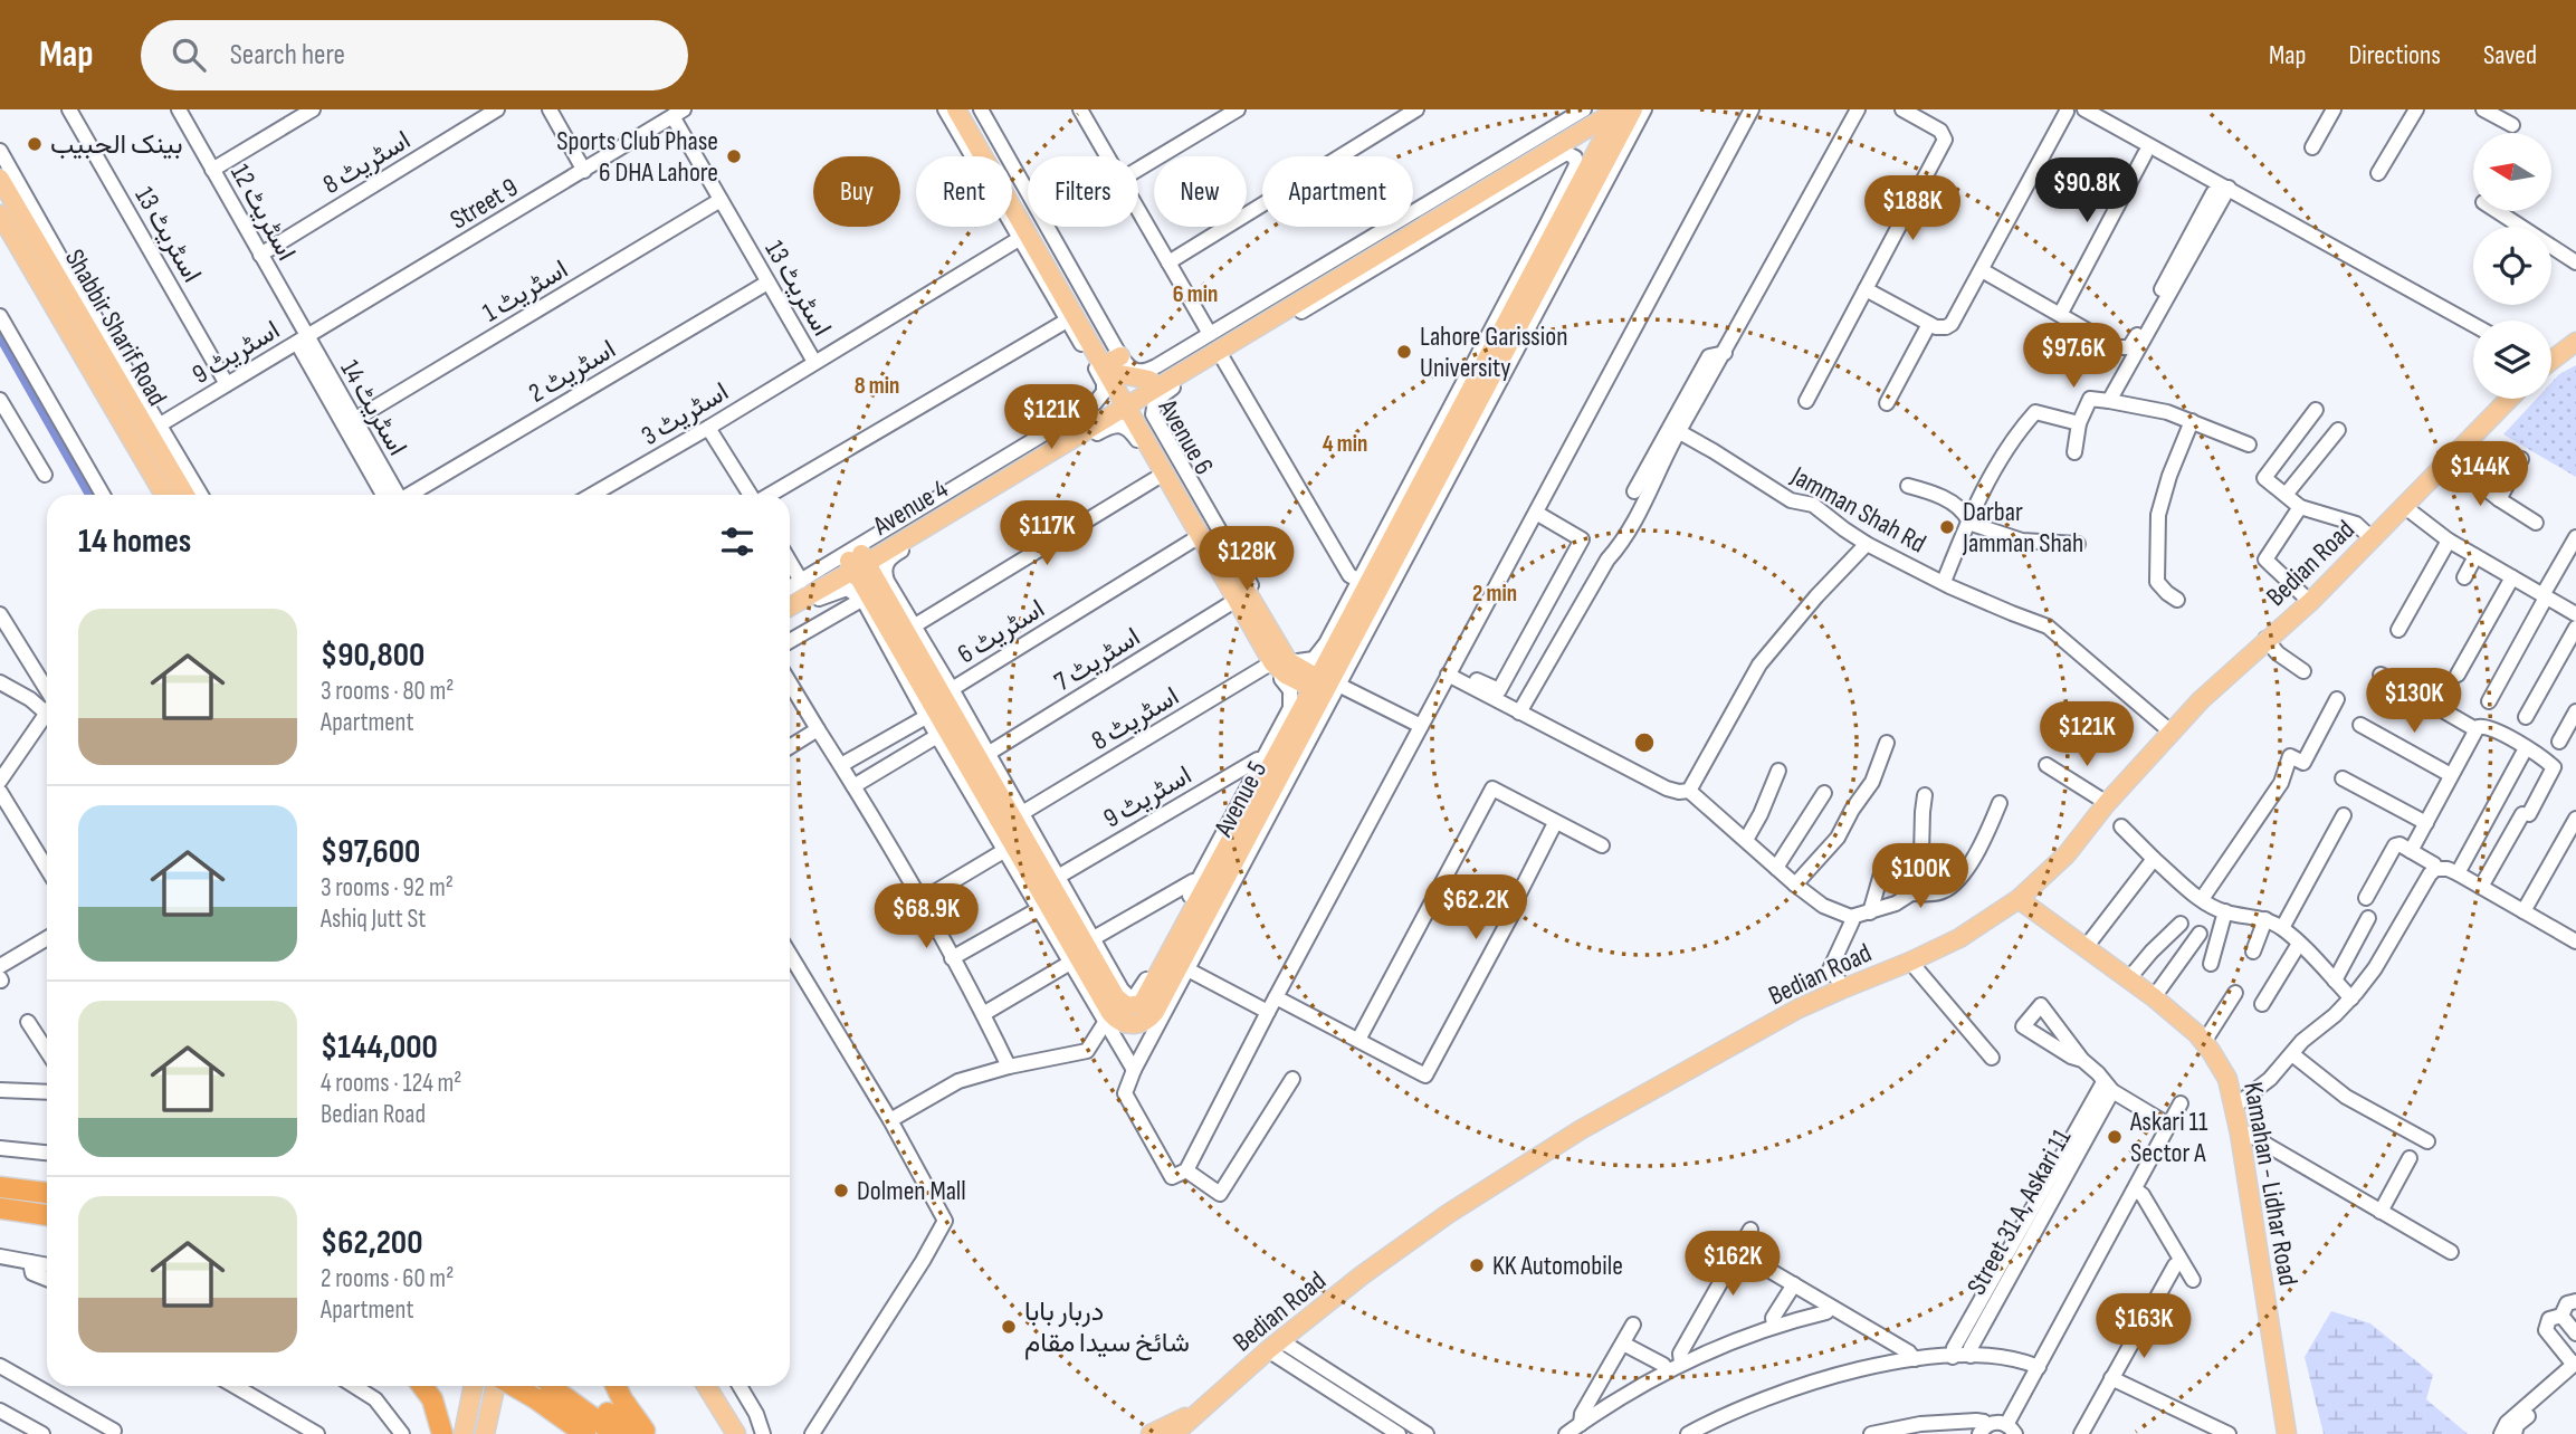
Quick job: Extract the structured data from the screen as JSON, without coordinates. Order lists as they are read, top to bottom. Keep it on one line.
{"streets":{"main road":["Shabbir Sharif Road","Avenue 6","Avenue 4","Bedian Road","Avenue 5","Kamahan - Lidhar Road"],"street":["اسٹریٹ 8","Street 9","اسٹریٹ 12","اسٹریٹ 13","اسٹریٹ 1","اسٹریٹ 9","اسٹریٹ 2","اسٹریٹ 14","اسٹریٹ 3","Jamman Shah Rd","اسٹریٹ 6","اسٹریٹ 7","Street 31 A, Askari 11"]},"crossings":[["اسٹریٹ 8","اسٹریٹ 12"],["اسٹریٹ 8","Avenue 6"],["اسٹریٹ 8","Avenue 5"],["Street 9","اسٹریٹ 12"],["Street 9","اسٹریٹ 13"],["Street 9","اسٹریٹ 9"],["Street 9","اسٹریٹ 14"],["اسٹریٹ 12","اسٹریٹ 9"],["اسٹریٹ 12","اسٹریٹ 14"],["اسٹریٹ 13","اسٹریٹ 1"],["اسٹریٹ 13","اسٹریٹ 9"],["اسٹریٹ 13","اسٹریٹ 2"],["اسٹریٹ 13","اسٹریٹ 3"],["اسٹریٹ 1","اسٹریٹ 14"],["Shabbir Sharif Road","اسٹریٹ 9"],["اسٹریٹ 9","اسٹریٹ 14"],["Avenue 6","Avenue 4"],["Avenue 4","Avenue 5"],["Jamman Shah Rd","Bedian Road"],["Bedian Road","Kamahan - Lidhar Road"]],"places":["بينک الحبيب","Sports Club Phase 6 DHA Lahore","Lahore Garission University","Darbar Jamman Shah","Askari 11 Sector A","Dolmen Mall","KK Automobile","دربار بابا شائخ سیدا مقام"],"north":"left","page":{"header":"Map","search":"Search here","nav":["Map","Directions","Saved"],"chip":["Buy","Rent","Filters","New","Apartment"],"price":["$90.8K","$188K","$97.6K","$121K","$144K","$117K","$128K","$130K","$121K","$100K","$62.2K","$68.9K","$162K","$163K"],"heading":"14 homes","list":[{"name":"$90,800","note":"3 rooms · 80 m² · Apartment"},{"name":"$97,600","note":"3 rooms · 92 m² · Ashiq Jutt St"},{"name":"$144,000","note":"4 rooms · 124 m² · Bedian Road"},{"name":"$62,200","note":"2 rooms · 60 m² · Apartment"}]},"rings":["6 min","8 min","4 min","2 min"]}
